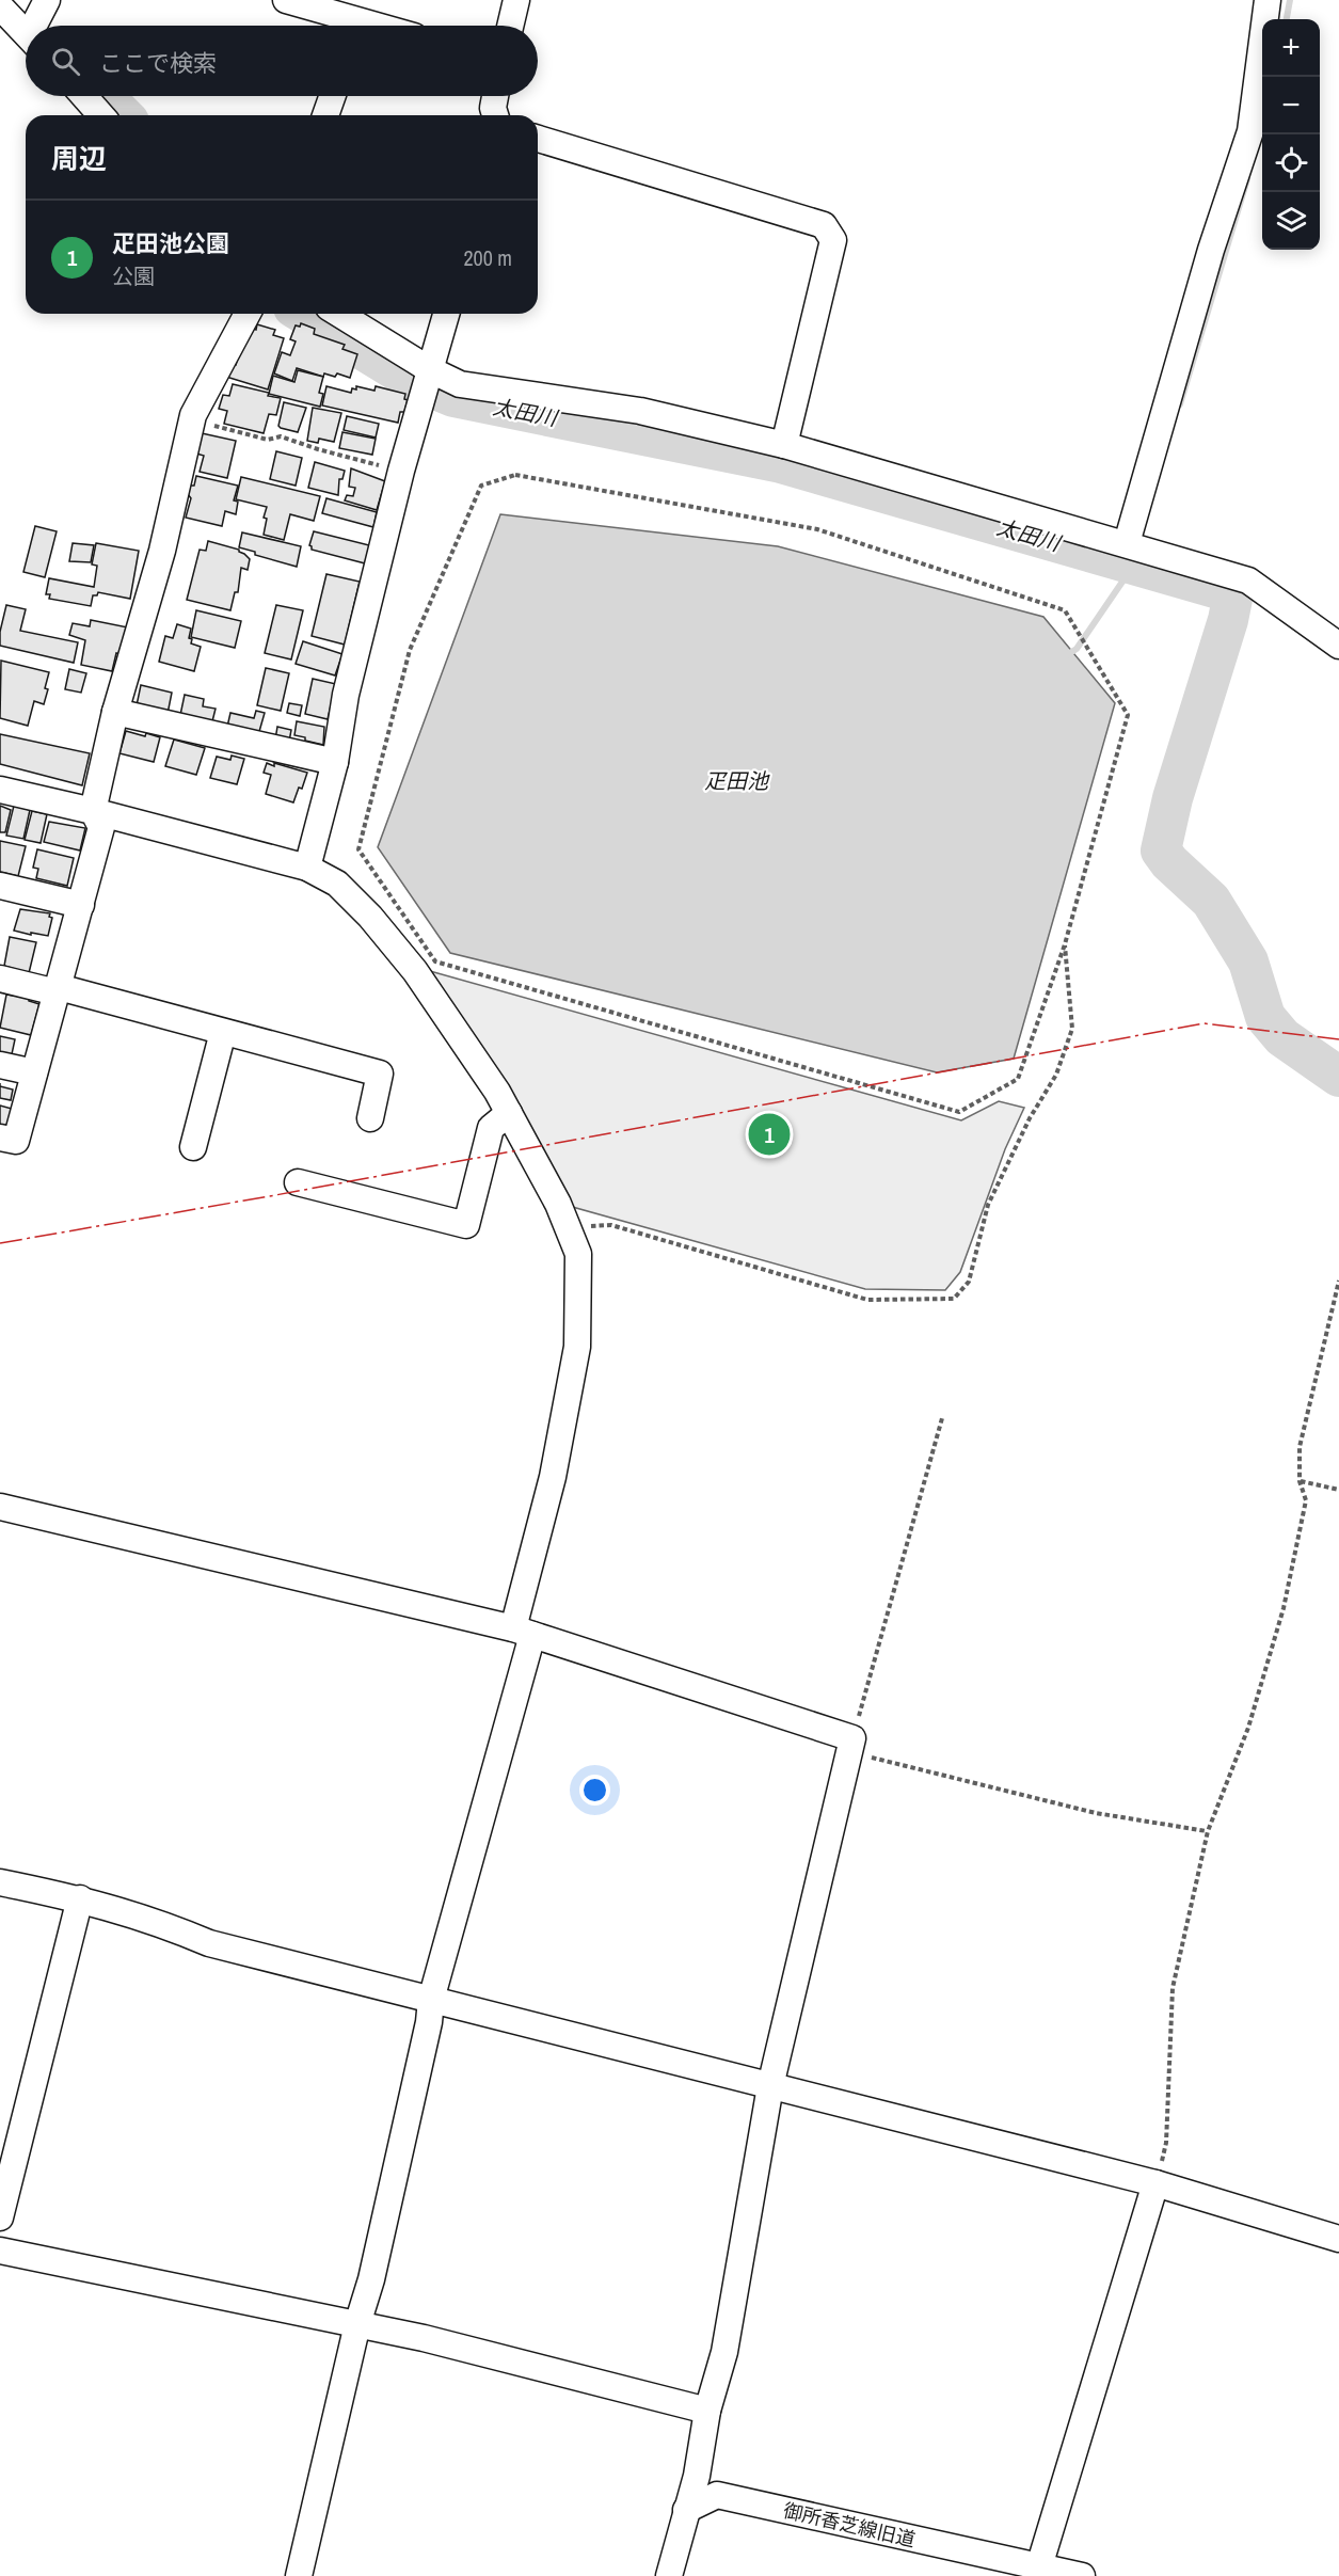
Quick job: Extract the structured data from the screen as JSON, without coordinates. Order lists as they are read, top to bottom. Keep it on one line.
{"streets":{"street":["御所香芝線旧道"]},"water":["太田川","疋田池"],"page":{"map_buttons":["+","−"],"search":"ここで検索","heading":"周辺","list":[{"mark":"1","name":"疋田池公園","note":"公園","value":"200 m"}],"pins":"1"}}
